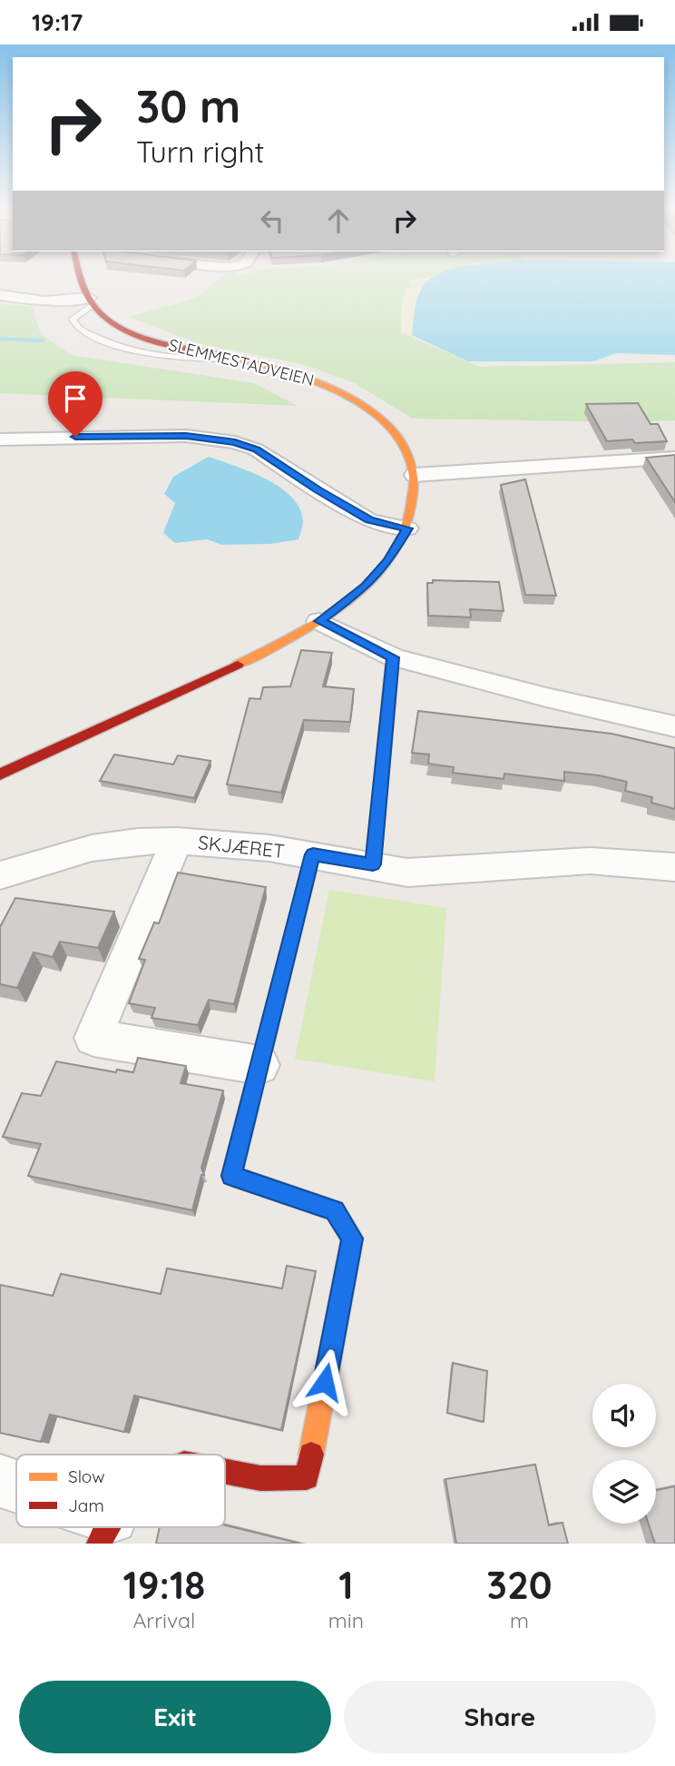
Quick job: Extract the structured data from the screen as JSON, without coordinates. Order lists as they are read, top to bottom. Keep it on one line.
{"streets":{"main road":["SLEMMESTADVEIEN"],"street":["SKJÆRET"]},"legend":["Slow","Jam"],"page":{"status":"19:17","turn":["30 m","Turn right"],"eta":["19:18","Arrival","1","min","320","m"],"buttons":["Exit","Share"]}}
